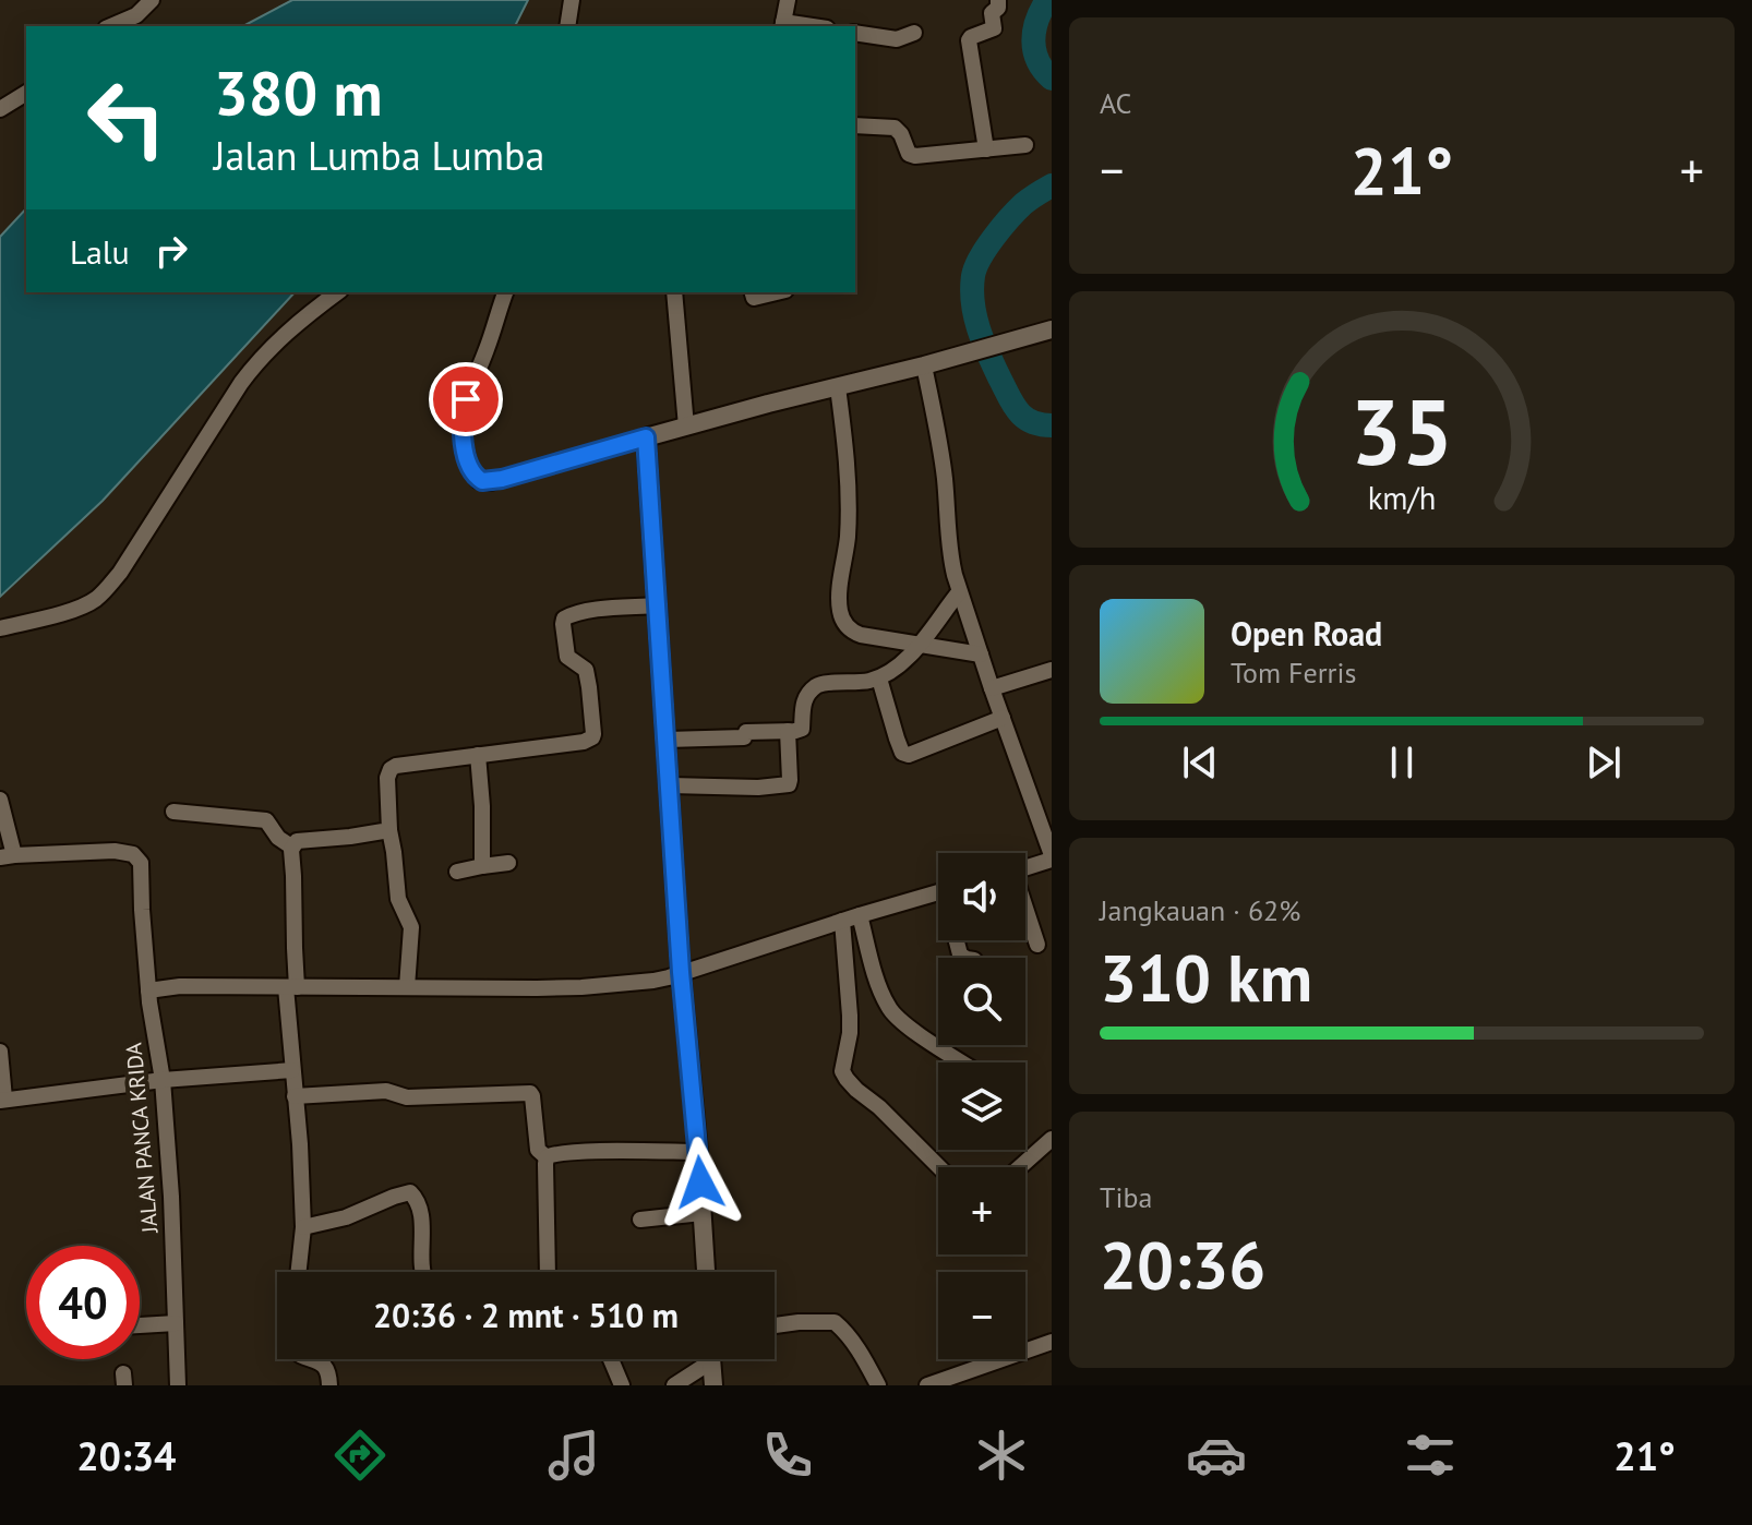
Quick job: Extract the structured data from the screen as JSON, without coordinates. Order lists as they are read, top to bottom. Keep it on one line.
{"streets":{"street":["JALAN PANCA KRIDA"]},"page":{"tile":["AC",["Jangkauan · 62%","310 km"],["Tiba","20:36"]],"turn":["380 m","Jalan Lumba Lumba"],"heat":["−","21°","+"],"then":"Lalu","song":["Open Road","Tom Ferris"],"map_buttons":["+","−"],"limit":"40","trip":"20:36 · 2 mnt · 510 m","tabs":["20:34","21°"],"gauge":["35","km/h"]}}
